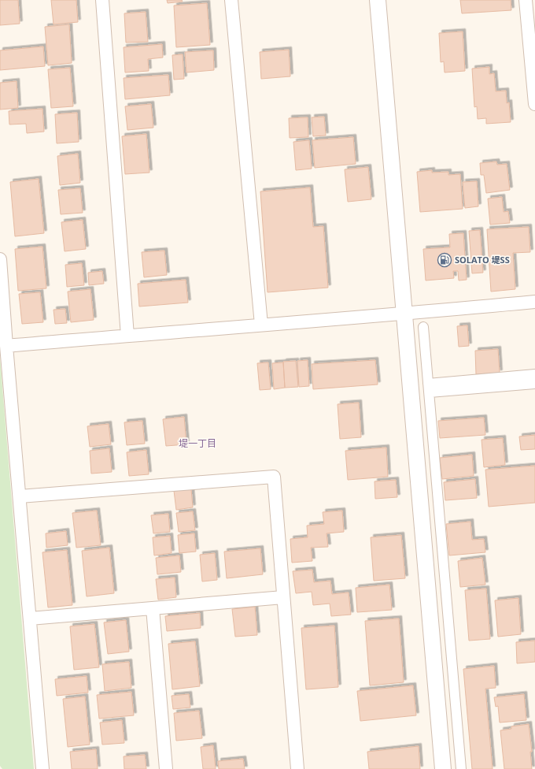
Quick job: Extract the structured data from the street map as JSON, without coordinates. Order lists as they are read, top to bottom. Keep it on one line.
{"districts":["堤一丁目"],"places":{"fuel station":["SOLATO 堤SS"]}}
